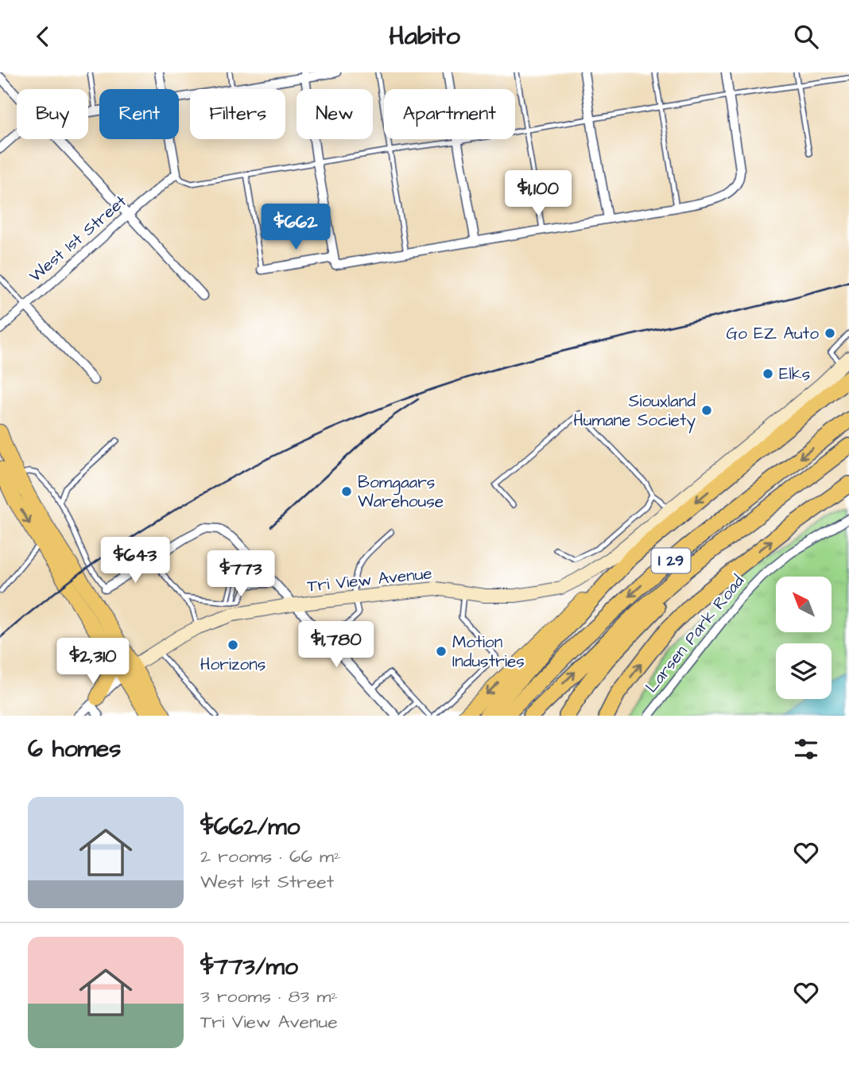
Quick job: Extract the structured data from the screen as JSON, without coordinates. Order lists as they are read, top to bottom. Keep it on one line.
{"streets":{"highway":["I 29"],"street":["West 1st Street","Tri View Avenue","Larsen Park Road"]},"places":["Go EZ Auto","Elks","Siouxland Humane Society","Bomgaars Warehouse","Horizons","Motion Industries"],"north":"top left","page":{"header":"Habito","chip":["Buy","Rent","Filters","New","Apartment"],"price":["$1,100","$662","$643","$773","$1,780","$2,310"],"heading":"6 homes","list":[{"name":"$662/mo","note":"2 rooms · 66 m² · West 1st Street"},{"name":"$773/mo","note":"3 rooms · 83 m² · Tri View Avenue"}]}}
